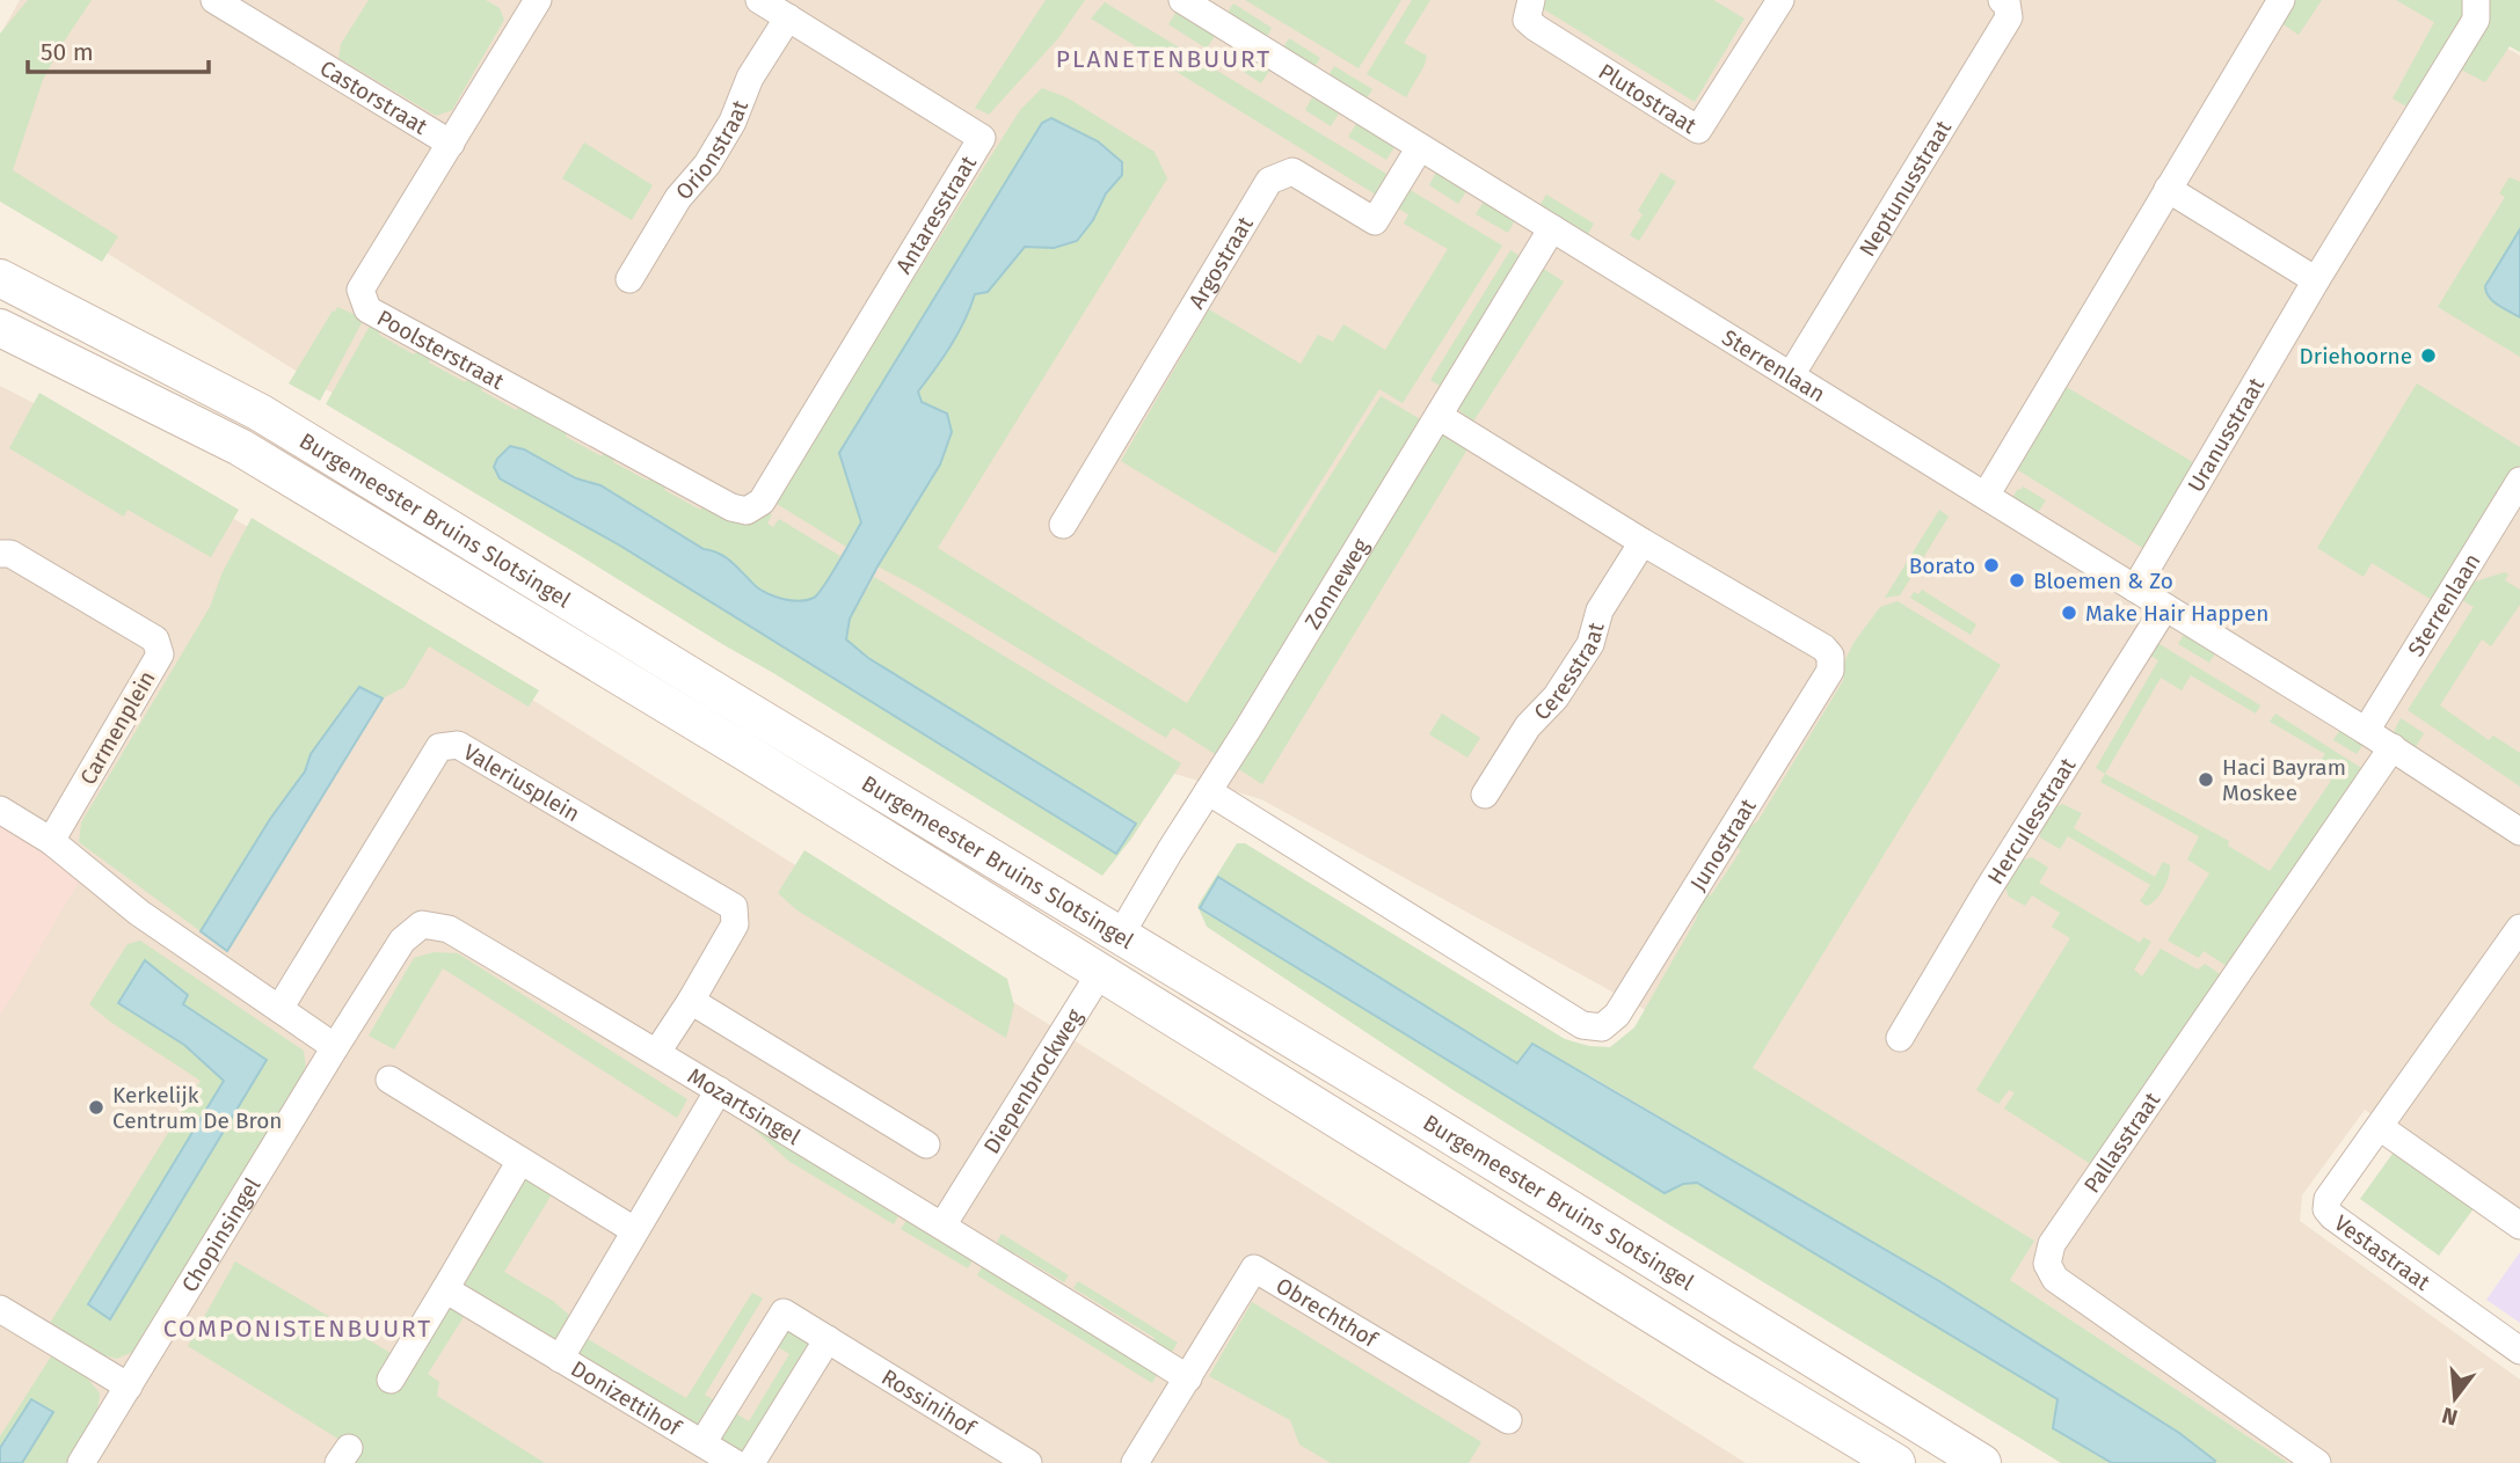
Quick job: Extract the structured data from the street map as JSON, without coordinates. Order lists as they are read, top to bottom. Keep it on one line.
{"streets":{"main road":["Burgemeester Bruins Slotsingel","Diepenbrockweg"],"street":["Plutostraat","Castorstraat","Orionstraat","Neptunusstraat","Antaresstraat","Argostraat","Poolsterstraat","Sterrenlaan","Uranusstraat","Zonneweg","Ceresstraat","Carmenplein","Valeriusplein","Herculesstraat","Junostraat","Mozartsingel","Pallasstraat","Chopinsingel","Vestastraat","Obrechthof","Donizettihof","Rossinihof"]},"crossings":[["Castorstraat","Poolsterstraat"],["Orionstraat","Antaresstraat"],["Neptunusstraat","Sterrenlaan"],["Antaresstraat","Poolsterstraat"],["Argostraat","Sterrenlaan"],["Sterrenlaan","Uranusstraat"],["Sterrenlaan","Zonneweg"],["Sterrenlaan","Herculesstraat"],["Sterrenlaan","Pallasstraat"],["Burgemeester Bruins Slotsingel","Zonneweg"],["Burgemeester Bruins Slotsingel","Diepenbrockweg"],["Zonneweg","Junostraat"],["Zonneweg","Diepenbrockweg"],["Ceresstraat","Junostraat"],["Valeriusplein","Mozartsingel"],["Diepenbrockweg","Mozartsingel"],["Mozartsingel","Chopinsingel"],["Mozartsingel","Obrechthof"],["Mozartsingel","Donizettihof"],["Donizettihof","Rossinihof"]],"districts":["PLANETENBUURT","COMPONISTENBUURT"],"places":["Driehoorne","Borato","Bloemen & Zo","Make Hair Happen","Haci Bayram Moskee","Kerkelijk Centrum De Bron"],"scale_bar":"50 m","north":"bottom"}
